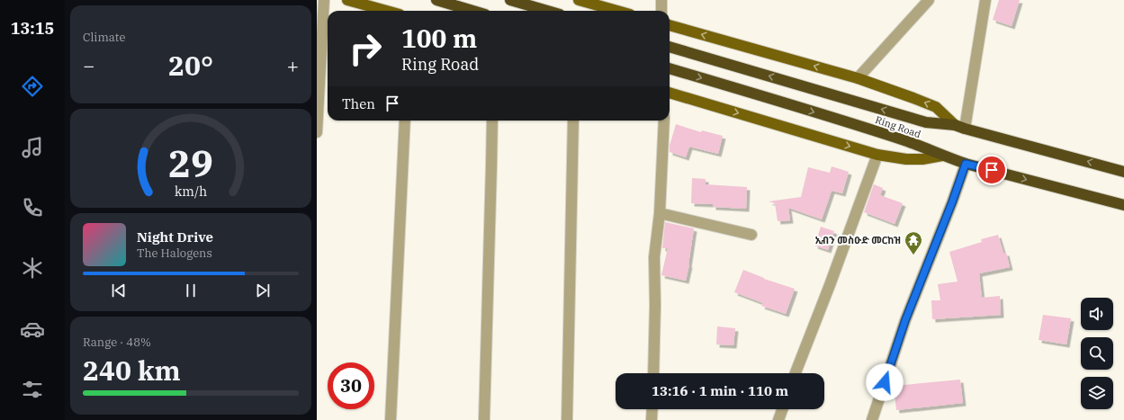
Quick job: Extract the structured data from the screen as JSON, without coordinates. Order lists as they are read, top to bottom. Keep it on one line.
{"streets":{"highway":["Ring Road"]},"places":{"temple":["ኢብን መስዑድ መርከዝ"]},"page":{"tabs":"13:15","tile":["Climate",["Range · 48%","240 km"]],"turn":["100 m","Ring Road"],"heat":["−","20°","+"],"then":"Then","song":["Night Drive","The Halogens"],"limit":"30","trip":"13:16 · 1 min · 110 m","gauge":["29","km/h"]}}
